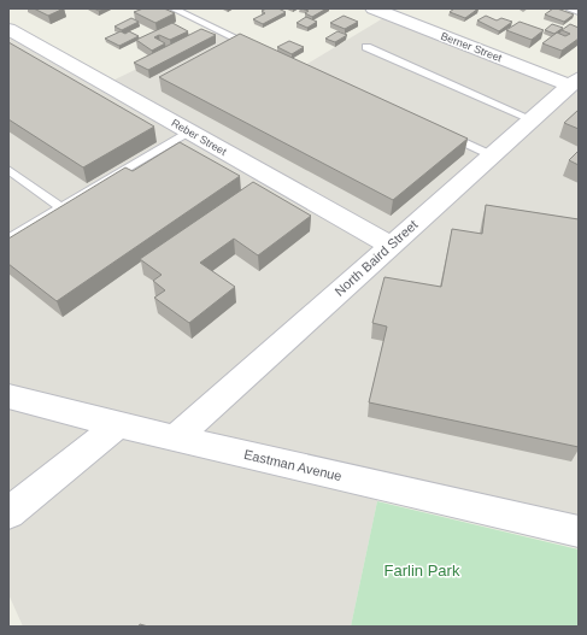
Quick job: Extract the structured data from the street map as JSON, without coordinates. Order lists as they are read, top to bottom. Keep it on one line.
{"streets":{"street":["Berner Street","Reber Street","North Baird Street","Eastman Avenue"]},"crossings":[["Berner Street","North Baird Street"],["Reber Street","North Baird Street"],["North Baird Street","Eastman Avenue"]],"parks":["Farlin Park"]}
